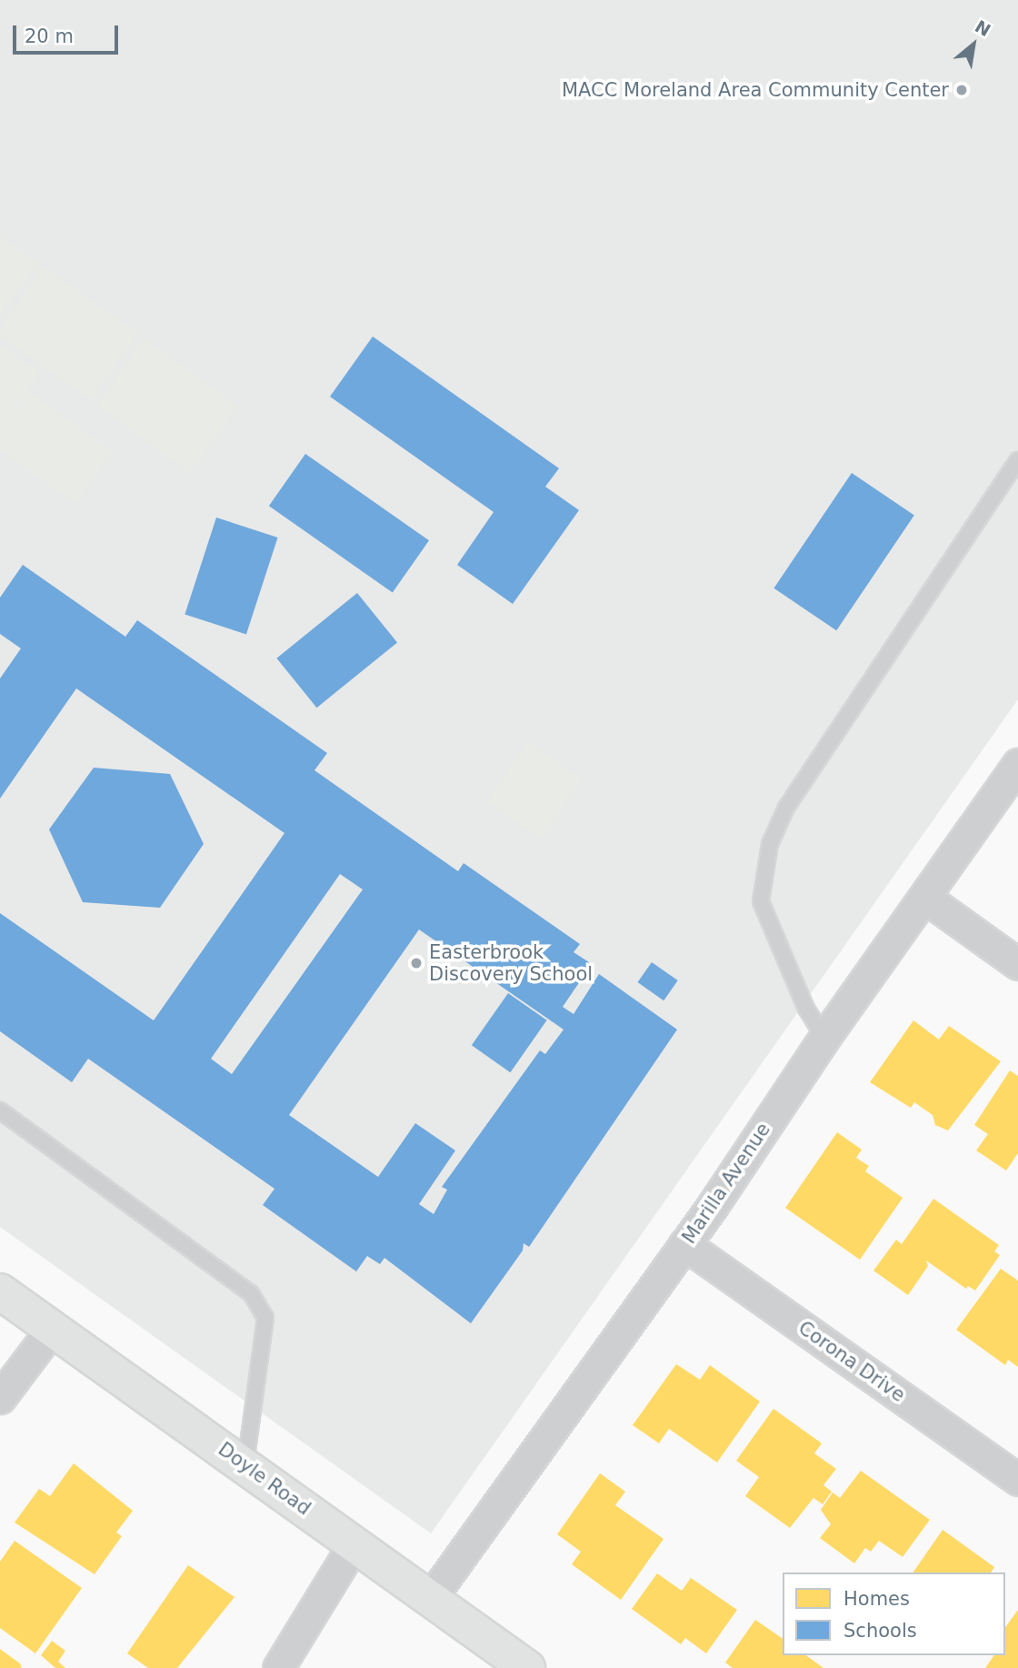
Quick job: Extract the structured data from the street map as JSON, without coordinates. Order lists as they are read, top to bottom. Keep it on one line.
{"streets":{"main road":["Doyle Road"],"street":["Marilla Avenue","Corona Drive"]},"crossings":[["Marilla Avenue","Corona Drive"],["Marilla Avenue","Doyle Road"]],"places":["MACC Moreland Area Community Center","Easterbrook Discovery School"],"legend":["Homes","Schools"],"scale_bar":"20 m","north":"top right"}
